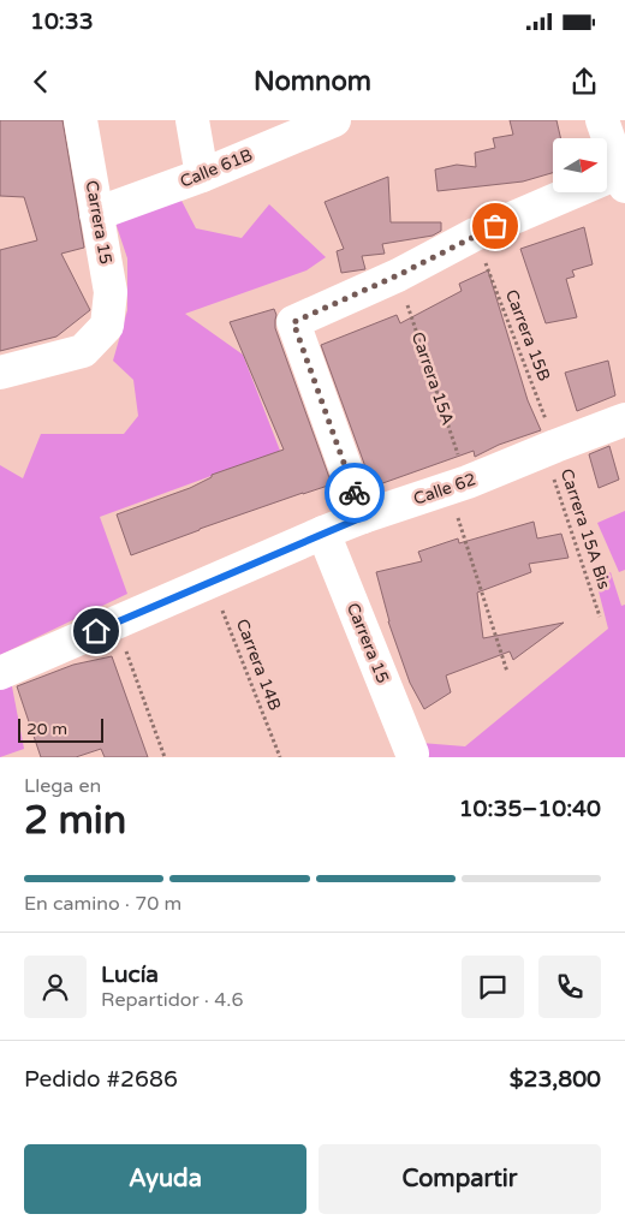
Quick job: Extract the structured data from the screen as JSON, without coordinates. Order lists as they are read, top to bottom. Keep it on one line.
{"streets":{"street":["Calle 61B","Carrera 15","Calle 62"],"path":["Carrera 15B","Carrera 15A","Carrera 15A Bis","Carrera 14B"]},"crossings":[["Calle 61B","Carrera 15"],["Carrera 15","Calle 62"],["Carrera 15B","Calle 62"],["Carrera 15B","Carrera 15A Bis"],["Carrera 15A","Calle 62"],["Calle 62","Carrera 15A Bis"],["Calle 62","Carrera 14B"]],"scale_bar":"20 m","north":"right","page":{"status":"10:33","header":"Nomnom","scale":"20 m","heading":["2 min","Llega en","10:35–10:40"],"panel":["Lucía","Repartidor · 4.6","Pedido #2686","$23,800"],"bar":"En camino · 70 m","buttons":["Ayuda","Compartir"]}}
